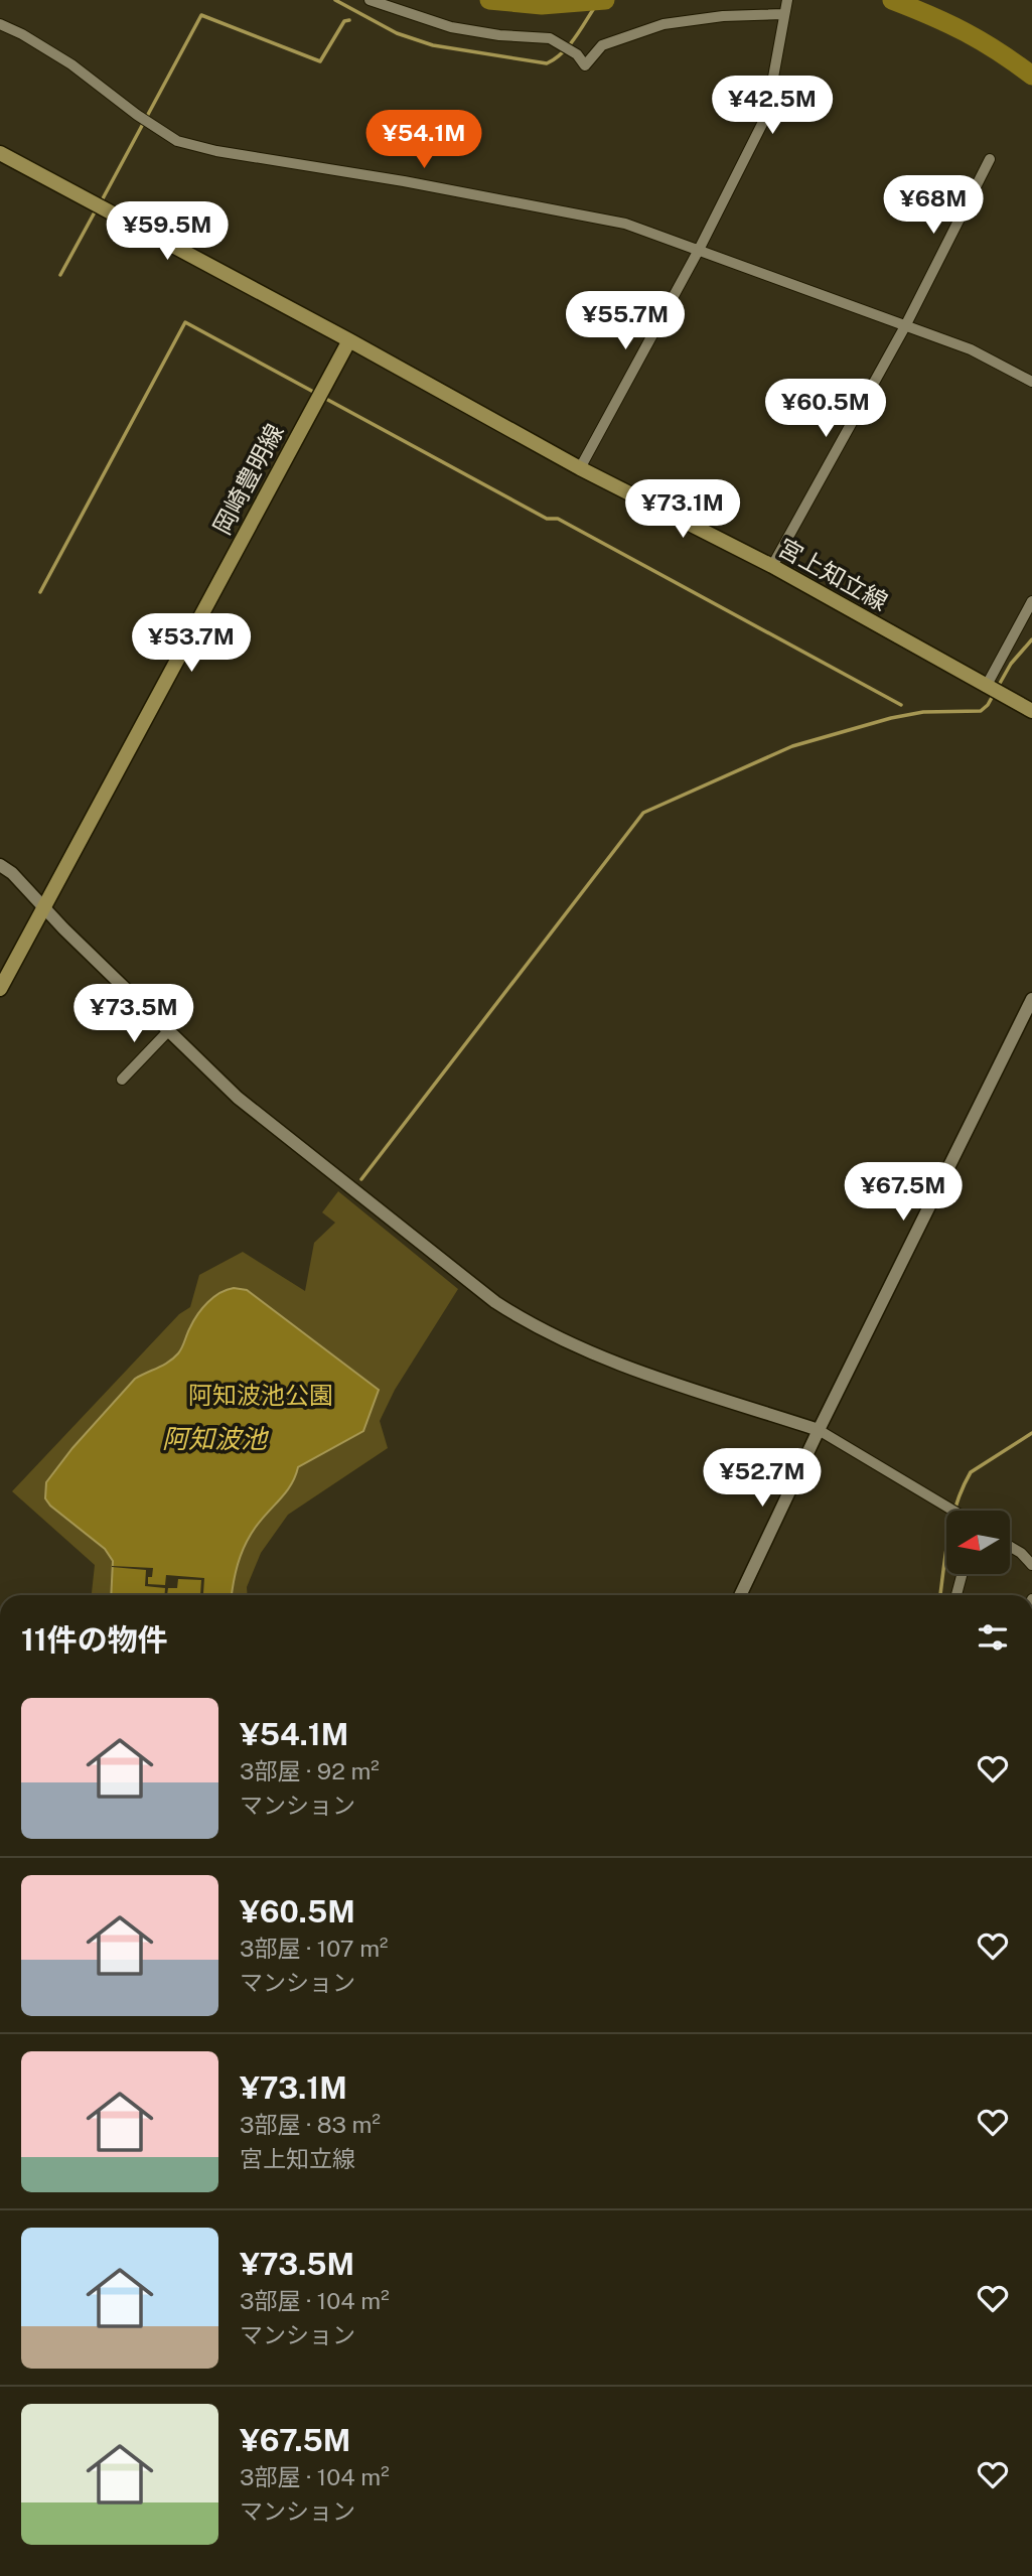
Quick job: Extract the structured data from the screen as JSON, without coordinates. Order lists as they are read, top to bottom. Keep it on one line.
{"streets":{"main road":["岡崎豊明線","宮上知立線"]},"crossings":[["岡崎豊明線","宮上知立線"]],"water":["阿知波池"],"parks":["阿知波池公園"],"north":"left","page":{"price":["¥42.5M","¥54.1M","¥68M","¥59.5M","¥55.7M","¥60.5M","¥73.1M","¥53.7M","¥73.5M","¥67.5M","¥52.7M"],"heading":"11件の物件","list":[{"name":"¥54.1M","note":"3部屋 · 92 m² · マンション"},{"name":"¥60.5M","note":"3部屋 · 107 m² · マンション"},{"name":"¥73.1M","note":"3部屋 · 83 m² · 宮上知立線"},{"name":"¥73.5M","note":"3部屋 · 104 m² · マンション"},{"name":"¥67.5M","note":"3部屋 · 104 m² · マンション"}]}}
